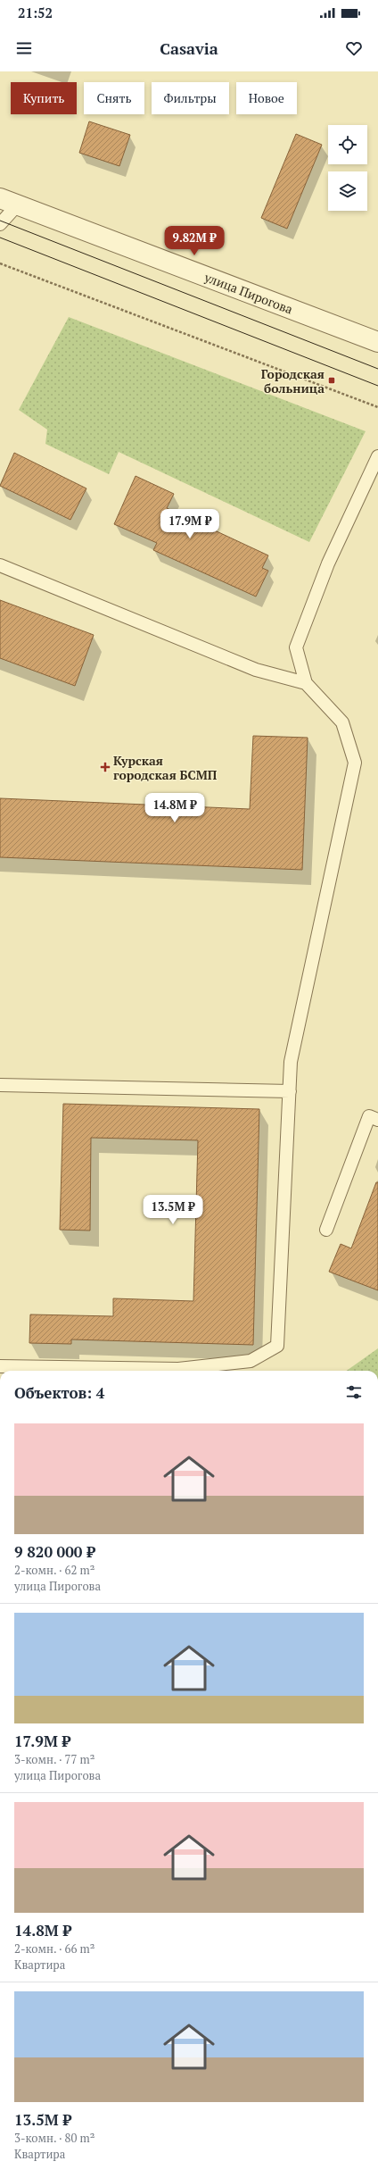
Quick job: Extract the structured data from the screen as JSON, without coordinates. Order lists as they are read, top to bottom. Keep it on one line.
{"streets":{"street":["улица Пирогова"]},"places":{"transit":["Городская больница"],"health":["Курская городская БСМП"]},"page":{"status":"21:52","header":"Casavia","chip":["Купить","Снять","Фильтры","Новое"],"price":["9.82M ₽","17.9M ₽","14.8M ₽","13.5M ₽"],"heading":"Объектов: 4","list":[{"name":"9 820 000 ₽","note":"2-комн. · 62 m² · улица Пирогова"},{"name":"17.9M ₽","note":"3-комн. · 77 m² · улица Пирогова"},{"name":"14.8M ₽","note":"2-комн. · 66 m² · Квартира"},{"name":"13.5M ₽","note":"3-комн. · 80 m² · Квартира"}]}}
